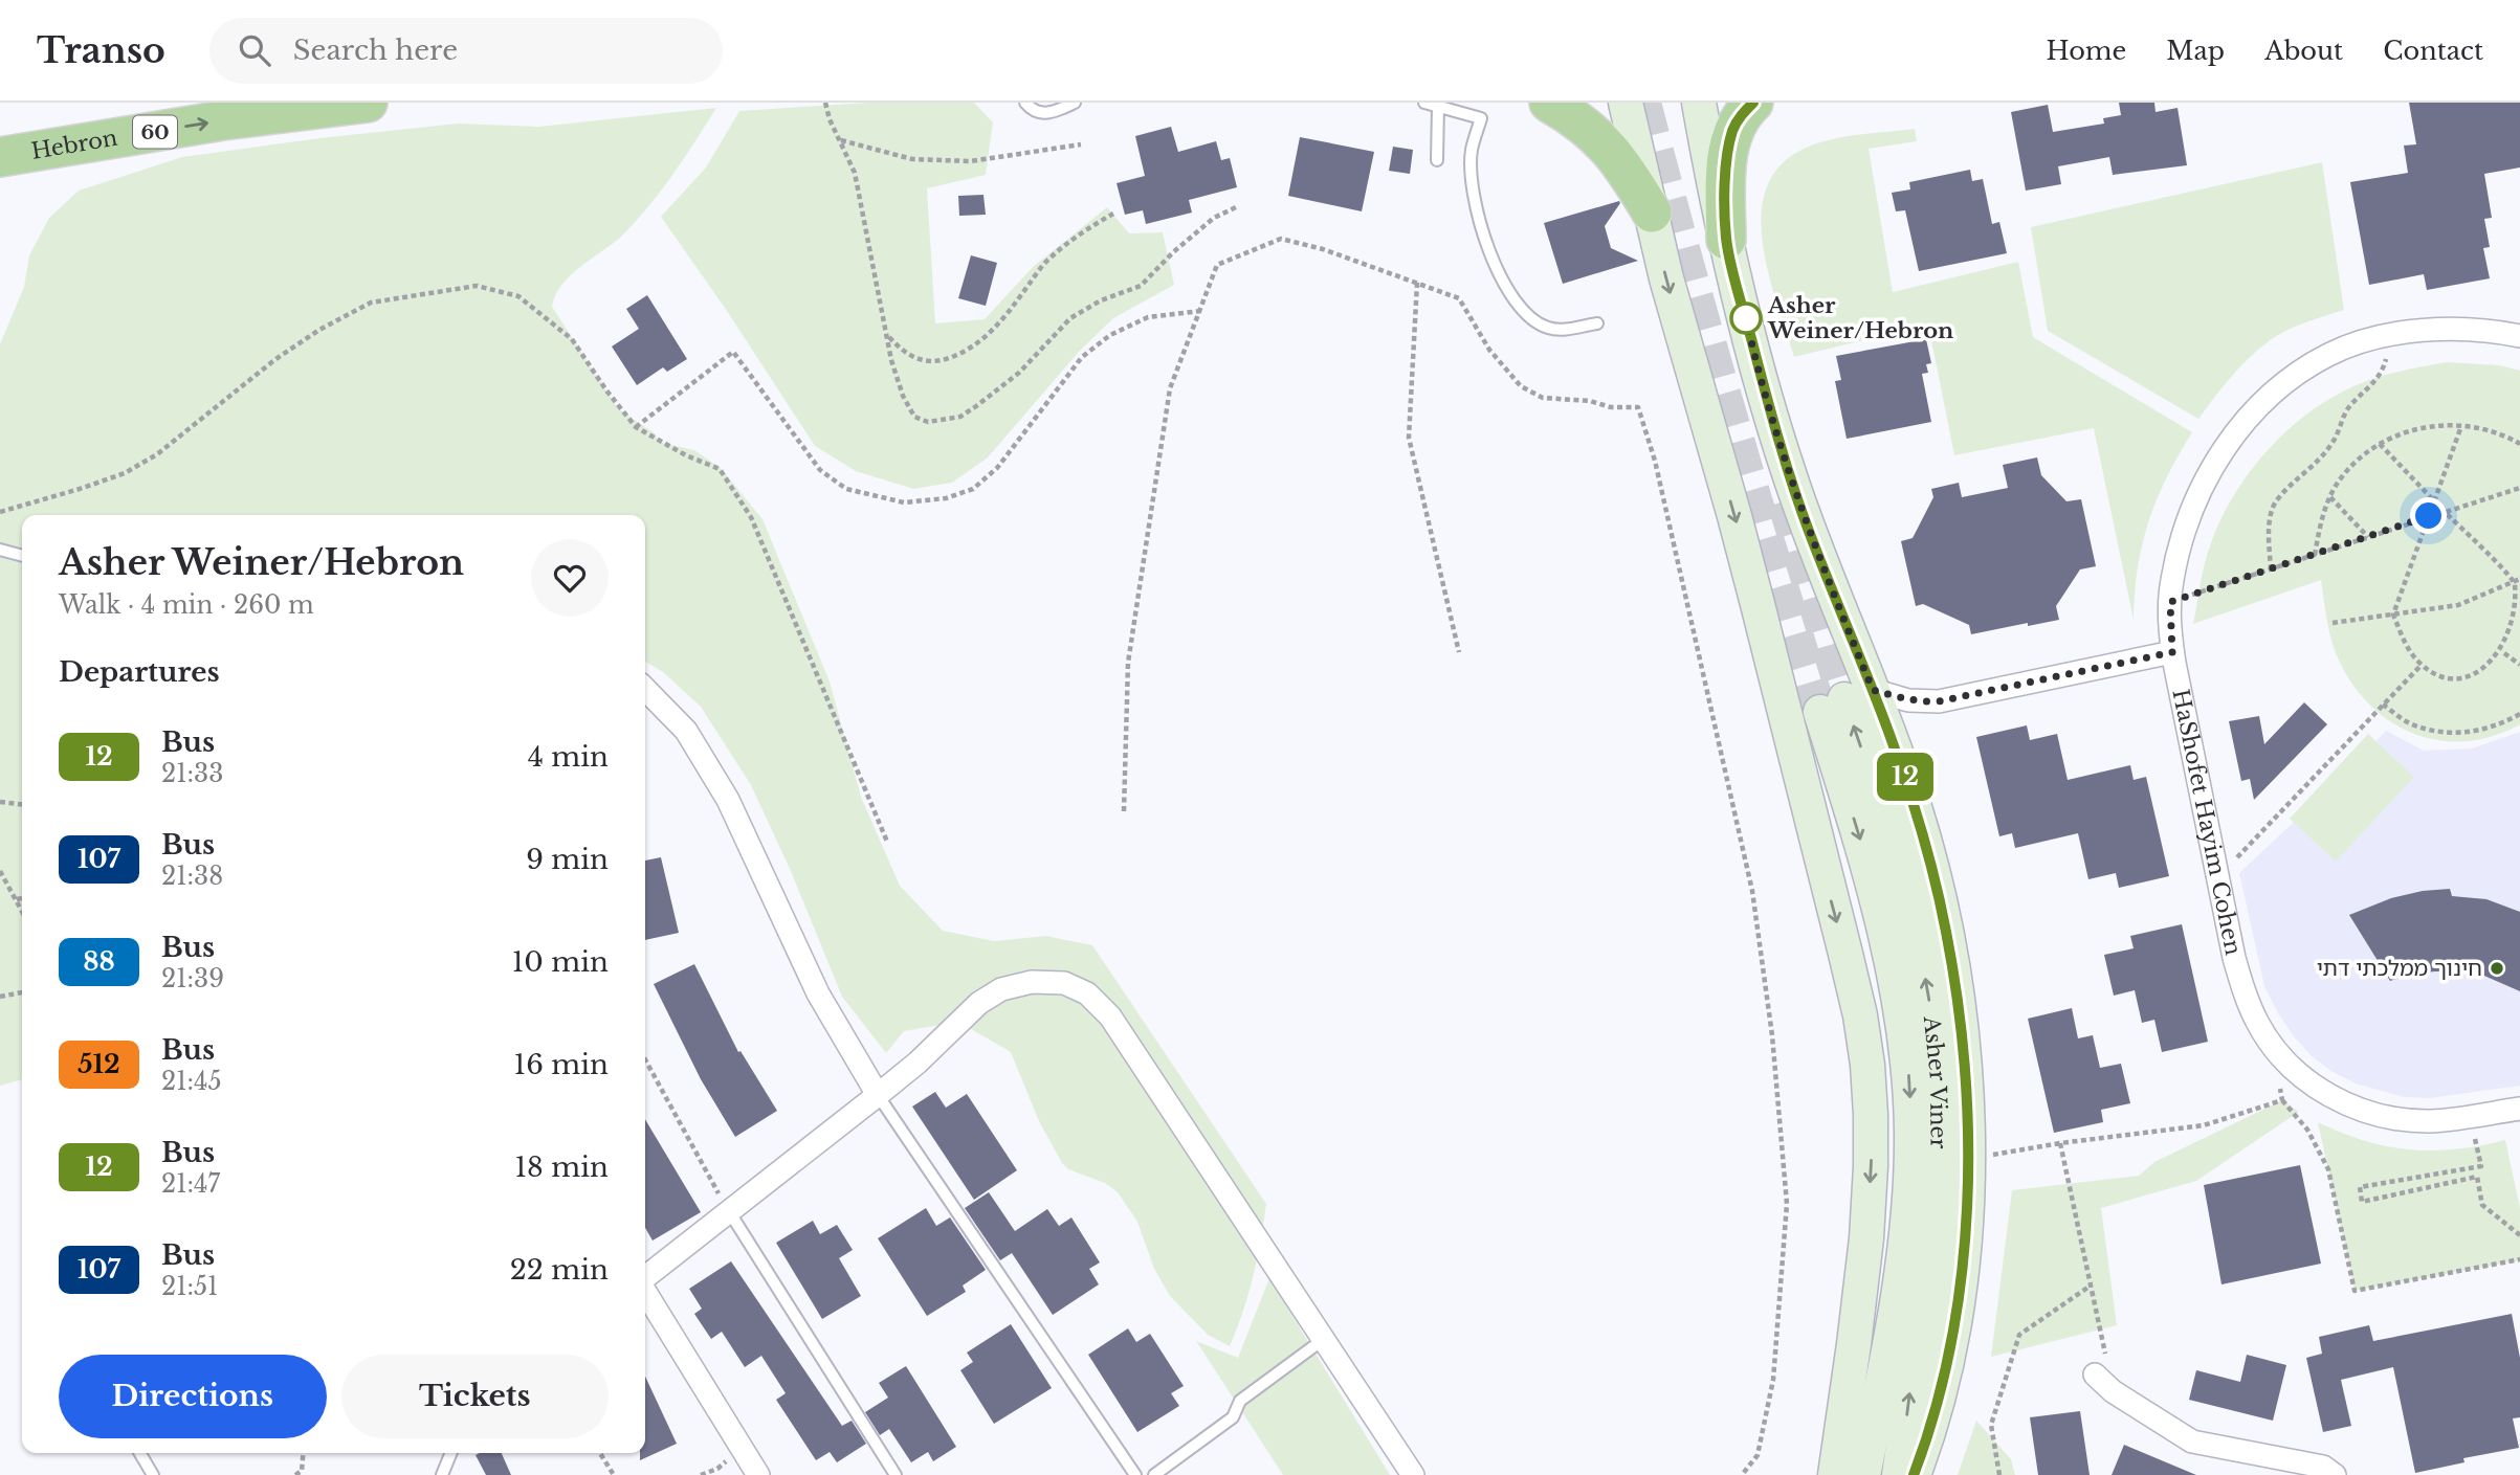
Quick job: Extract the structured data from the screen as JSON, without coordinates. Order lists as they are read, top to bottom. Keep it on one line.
{"streets":{"highway":["60","Hebron"],"main road":["Asher Viner"],"street":["HaShofet Hayim Cohen"]},"one_way":["Hebron"],"places":["Asher Weiner/Hebron","חינוך ממלכתי דתי"],"lines":["bus line 12"],"page":{"header":"Transo","search":"Search here","nav":["Home","Map","About","Contact"],"on_map":"12","heading":[["Asher Weiner/Hebron","Walk · 4 min · 260 m"],"Departures"],"list":[{"mark":"12","name":"Bus","note":"21:33","value":"4 min"},{"mark":"107","name":"Bus","note":"21:38","value":"9 min"},{"mark":"88","name":"Bus","note":"21:39","value":"10 min"},{"mark":"512","name":"Bus","note":"21:45","value":"16 min"},{"mark":"12","name":"Bus","note":"21:47","value":"18 min"},{"mark":"107","name":"Bus","note":"21:51","value":"22 min"}],"buttons":["Directions","Tickets"]}}
